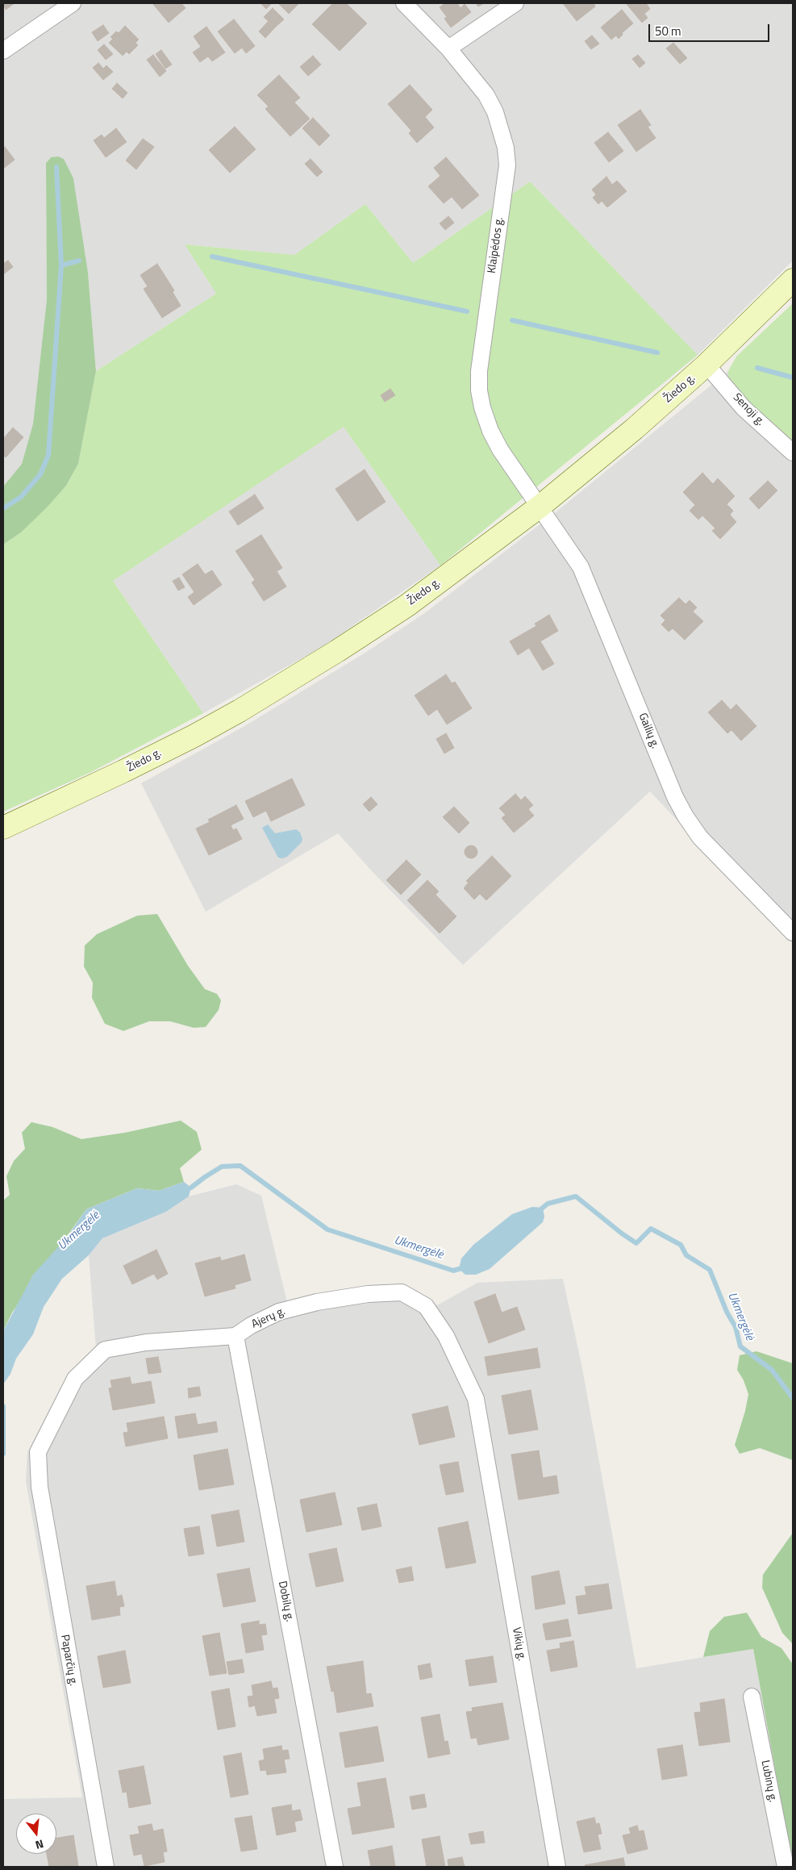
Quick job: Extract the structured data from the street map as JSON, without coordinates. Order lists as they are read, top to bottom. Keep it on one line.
{"streets":{"street":["Klaipėdos g.","Žiedo g.","Senoji g.","Gailių g.","Ajerų g.","Dobilų g.","Vikių g.","Paparčių g.","Lubinų g."]},"crossings":[["Klaipėdos g.","Žiedo g."],["Klaipėdos g.","Gailių g."],["Žiedo g.","Senoji g."],["Žiedo g.","Gailių g."],["Ajerų g.","Dobilų g."],["Ajerų g.","Vikių g."],["Ajerų g.","Paparčių g."]],"water":["Ukmergėlė"],"scale_bar":"50 m","north":"bottom"}
